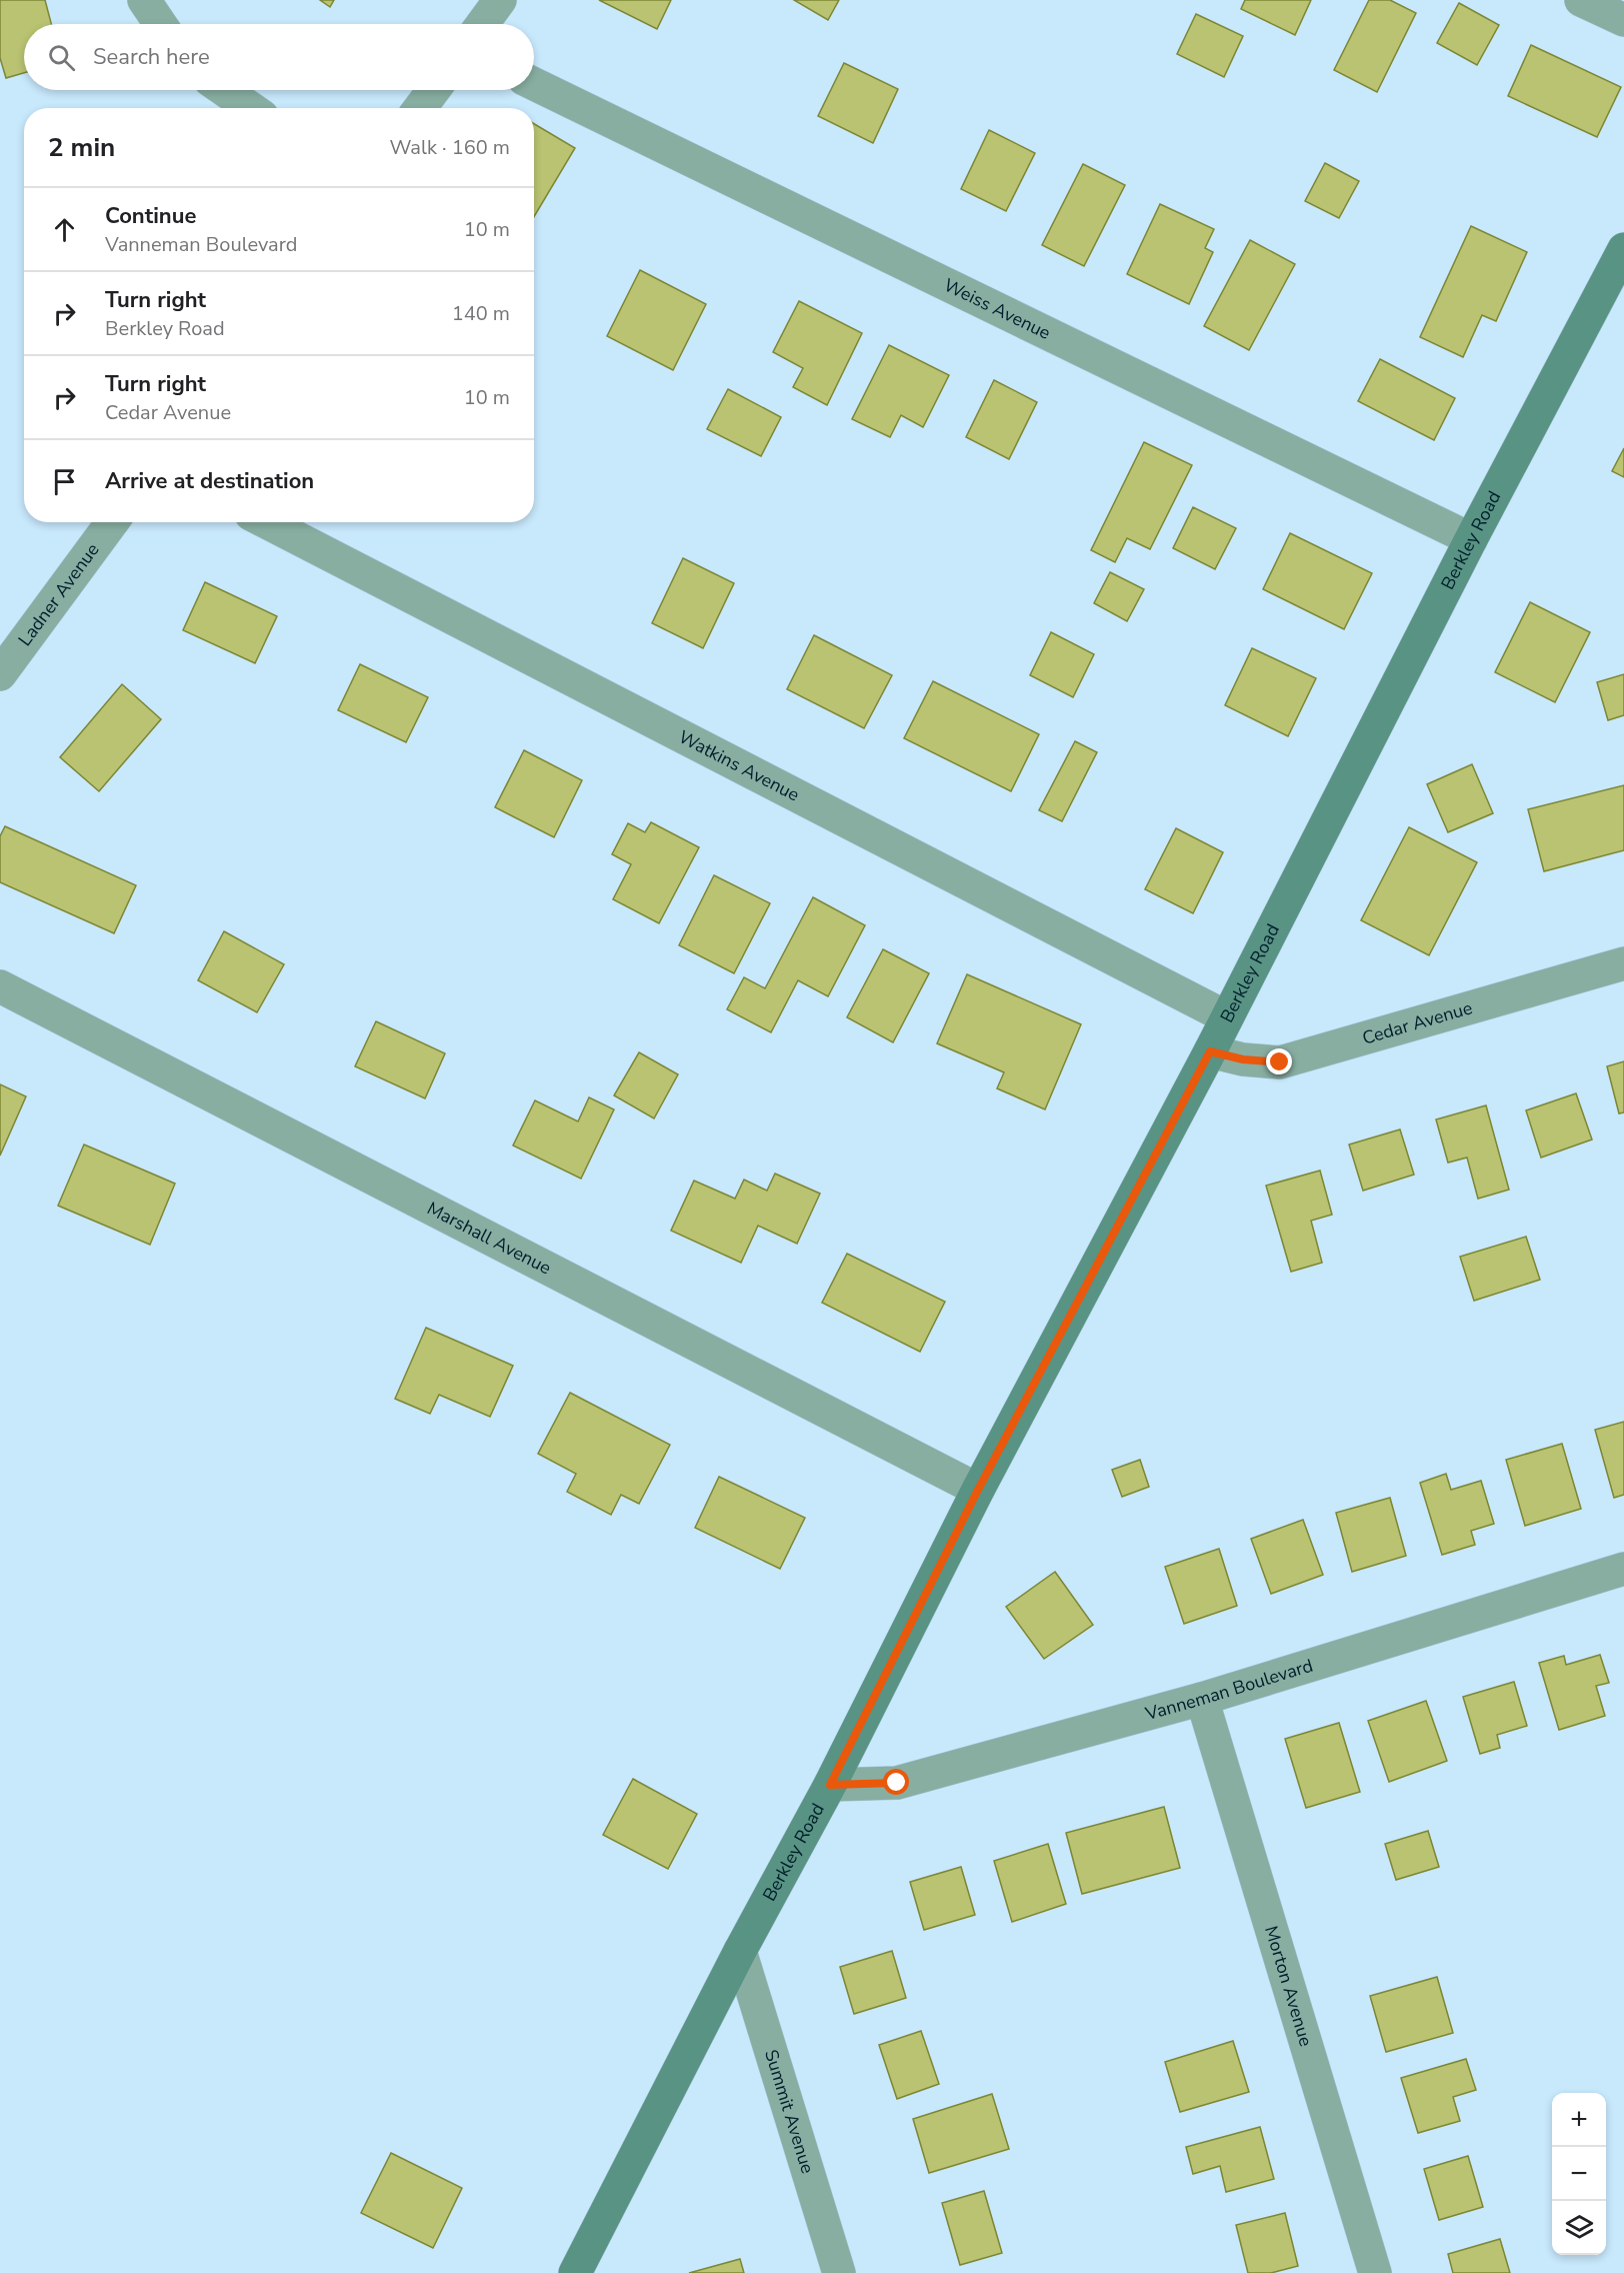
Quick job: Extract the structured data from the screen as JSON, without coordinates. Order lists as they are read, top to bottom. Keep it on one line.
{"streets":{"main road":["Berkley Road"],"street":["Weiss Avenue","Ladner Avenue","Watkins Avenue","Cedar Avenue","Marshall Avenue","Vanneman Boulevard","Morton Avenue","Summit Avenue"]},"crossings":[["Weiss Avenue","Berkley Road"],["Berkley Road","Watkins Avenue"],["Berkley Road","Cedar Avenue"],["Berkley Road","Marshall Avenue"],["Berkley Road","Vanneman Boulevard"],["Berkley Road","Summit Avenue"],["Vanneman Boulevard","Morton Avenue"]],"page":{"search":"Search here","heading":["2 min","Walk · 160 m"],"list":[["Continue","Vanneman Boulevard","10 m"],["Turn right","Berkley Road","140 m"],["Turn right","Cedar Avenue","10 m"],"Arrive at destination"],"map_buttons":["+","−"]}}
